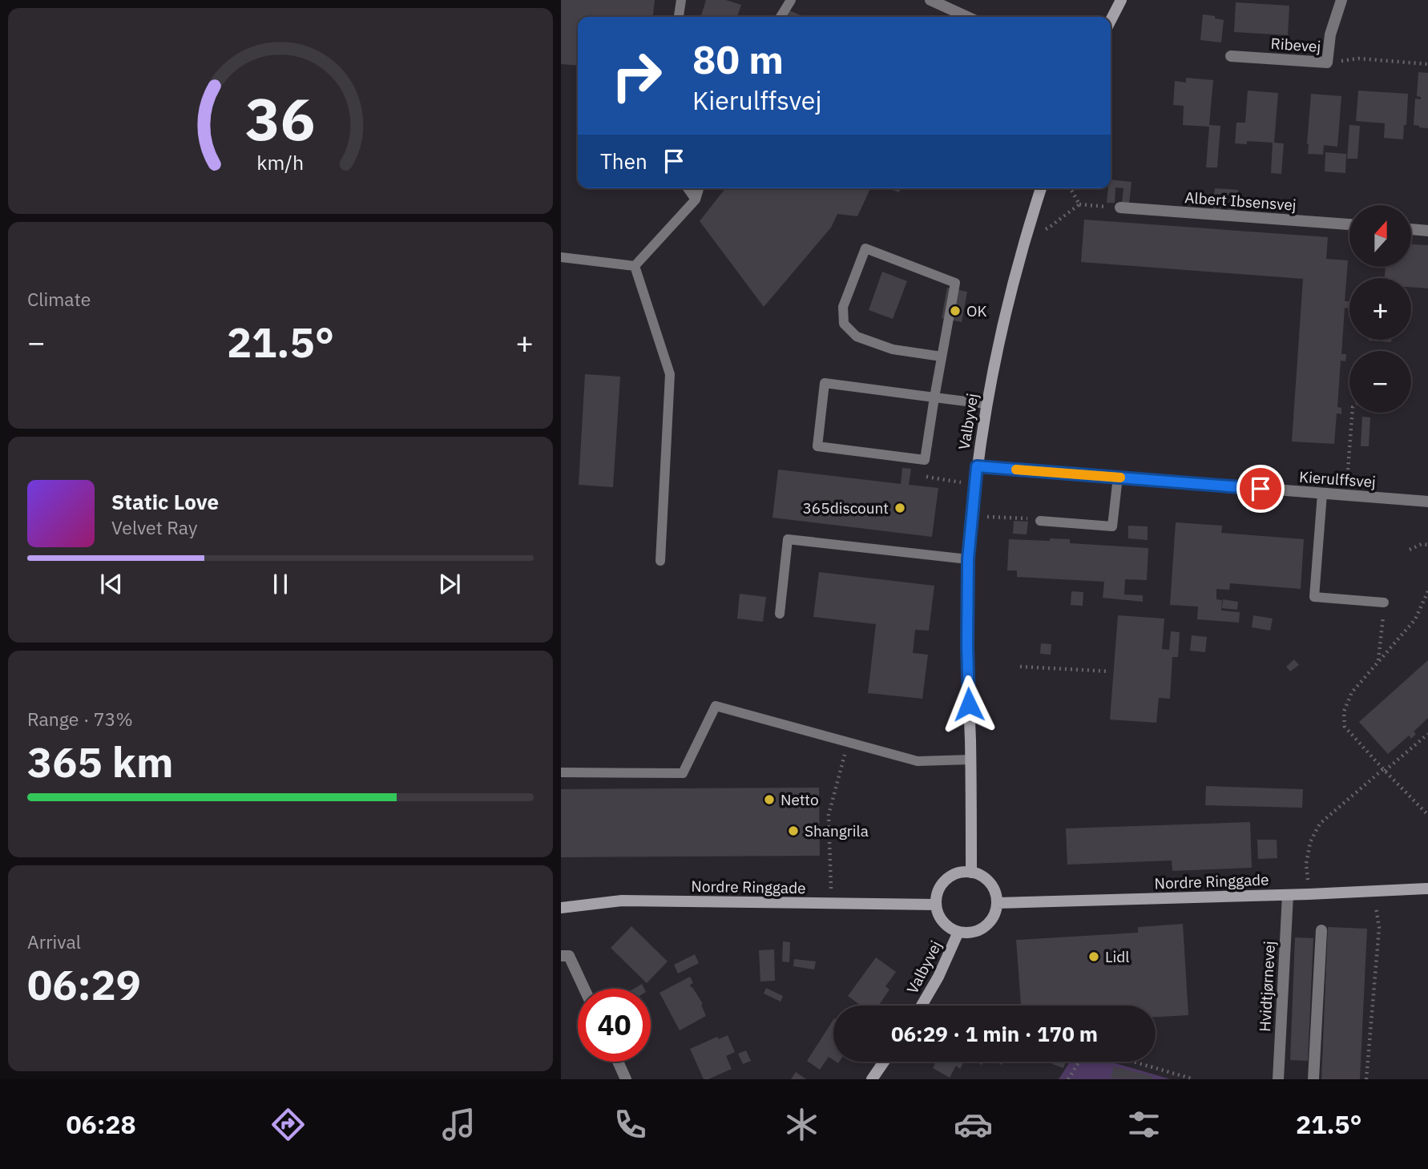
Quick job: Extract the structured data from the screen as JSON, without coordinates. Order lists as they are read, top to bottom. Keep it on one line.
{"streets":{"street":["Ribevej","Albert Ibsensvej","Valbyvej","Kierulffsvej","Nordre Ringgade","Hvidtjørnevej"]},"crossings":[["Valbyvej","Kierulffsvej"],["Valbyvej","Nordre Ringgade"],["Nordre Ringgade","Hvidtjørnevej"]],"places":["OK","365discount","Netto","Shangrila","Lidl"],"north":"top","page":{"turn":["80 m","Kierulffsvej"],"then":"Then","map_buttons":["+","−"],"tile":["Climate",["Range · 73%","365 km"],["Arrival","06:29"]],"heat":["−","21.5°","+"],"song":["Static Love","Velvet Ray"],"limit":"40","trip":"06:29 · 1 min · 170 m","tabs":["06:28","21.5°"],"gauge":["36","km/h"]}}
